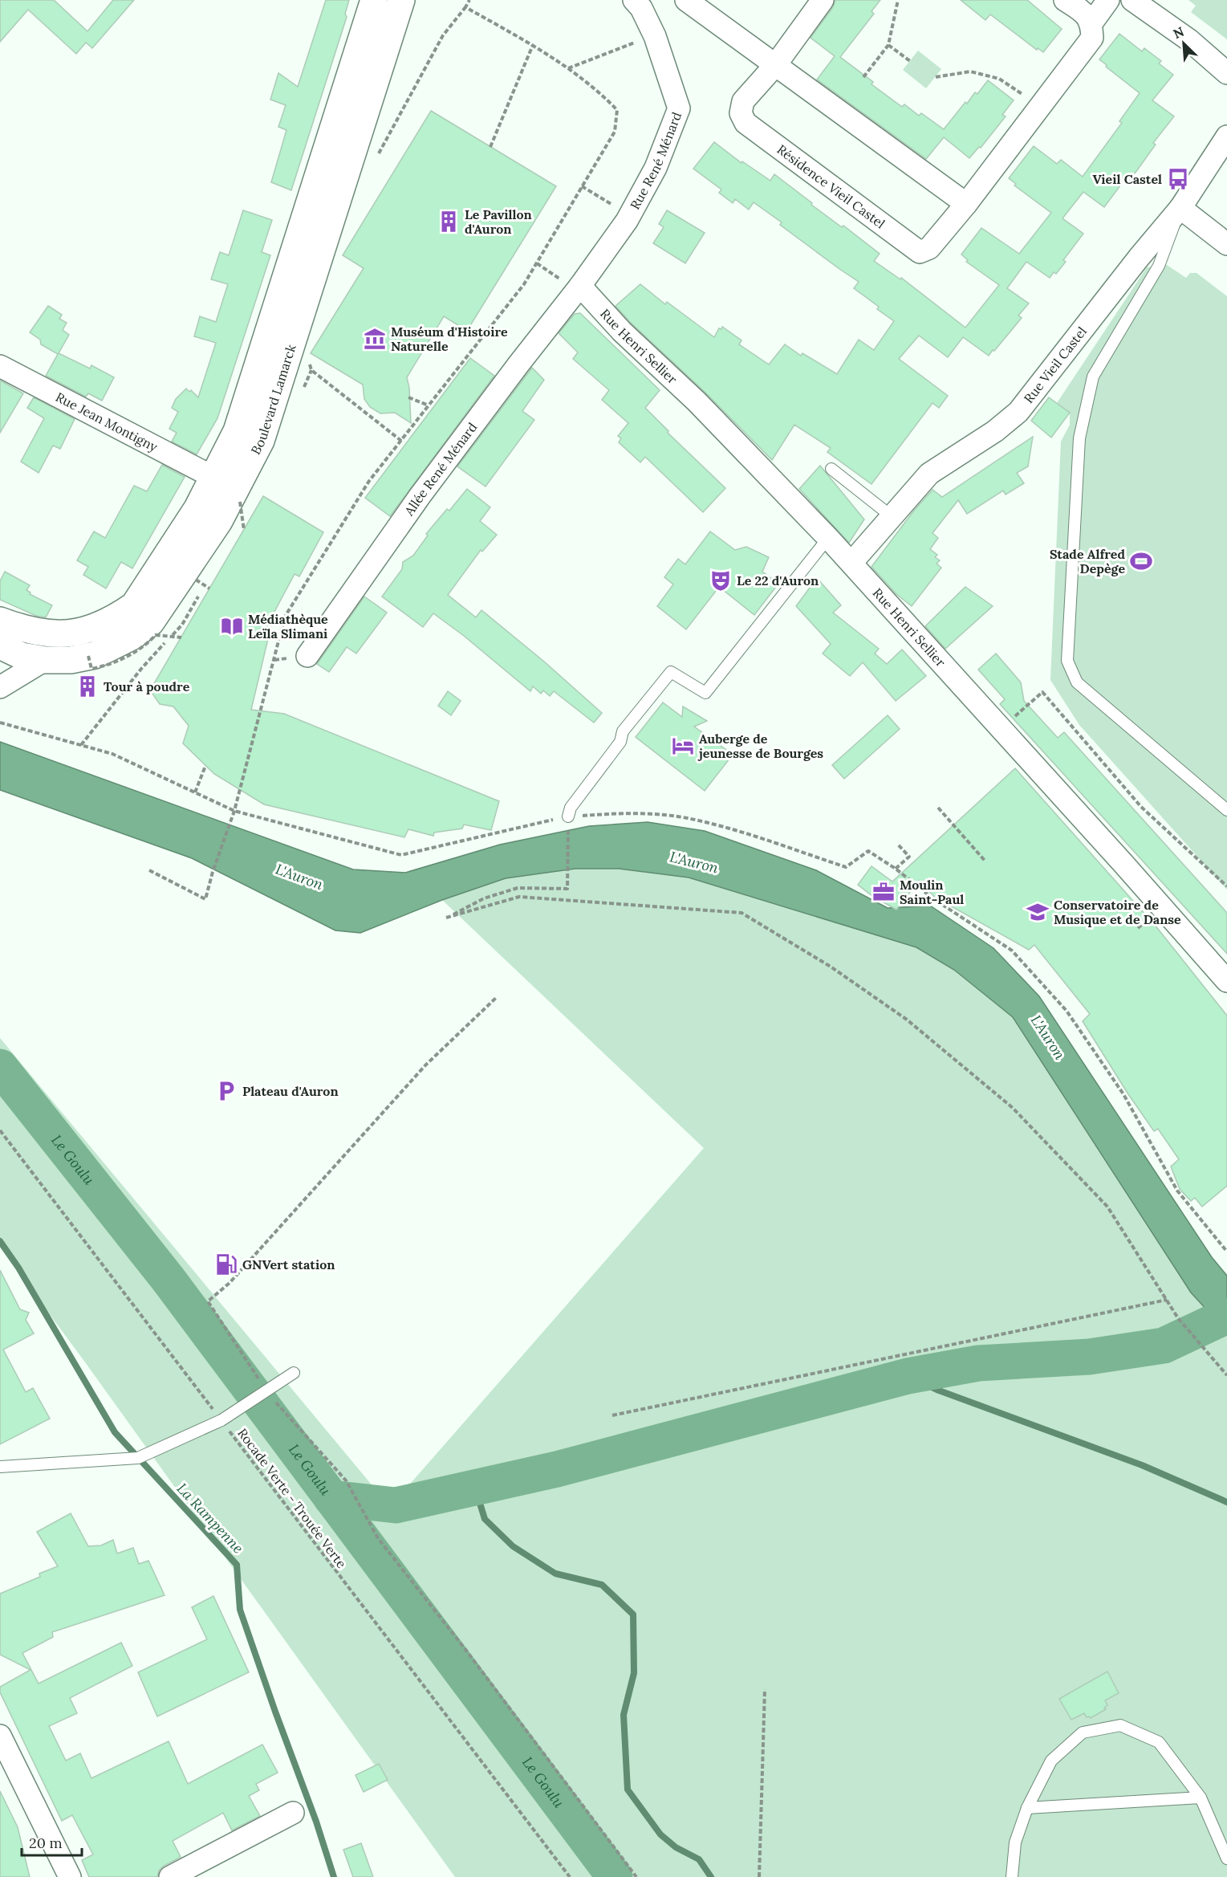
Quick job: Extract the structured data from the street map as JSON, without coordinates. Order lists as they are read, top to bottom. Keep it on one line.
{"streets":{"main road":["Boulevard Lamarck"],"street":["Rue René Ménard","Résidence Vieil Castel","Rue Henri Sellier","Rue Vieil Castel","Rue Jean Montigny","Allée René Ménard"],"path":["Rocade Verte - Trouée Verte"]},"crossings":[["Rue René Ménard","Rue Henri Sellier"],["Rue René Ménard","Allée René Ménard"],["Rue Henri Sellier","Rue Vieil Castel"],["Rue Henri Sellier","Allée René Ménard"],["Boulevard Lamarck","Rue Jean Montigny"]],"water":["L'Auron","Le Goulu","La Rampenne"],"places":{"bus stop":["Vieil Castel"],"building":["Le Pavillon d'Auron","Tour à poudre"],"museum":["Muséum d'Histoire Naturelle"],"sports":["Stade Alfred Depège"],"theatre":["Le 22 d'Auron"],"library":["Médiathèque Leïla Slimani"],"hotel":["Auberge de jeunesse de Bourges"],"office":["Moulin Saint-Paul"],"school or university":["Conservatoire de Musique et de Danse"],"parking":["Plateau d'Auron"],"fuel station":["GNVert station"]},"scale_bar":"20 m","north":"top left"}
